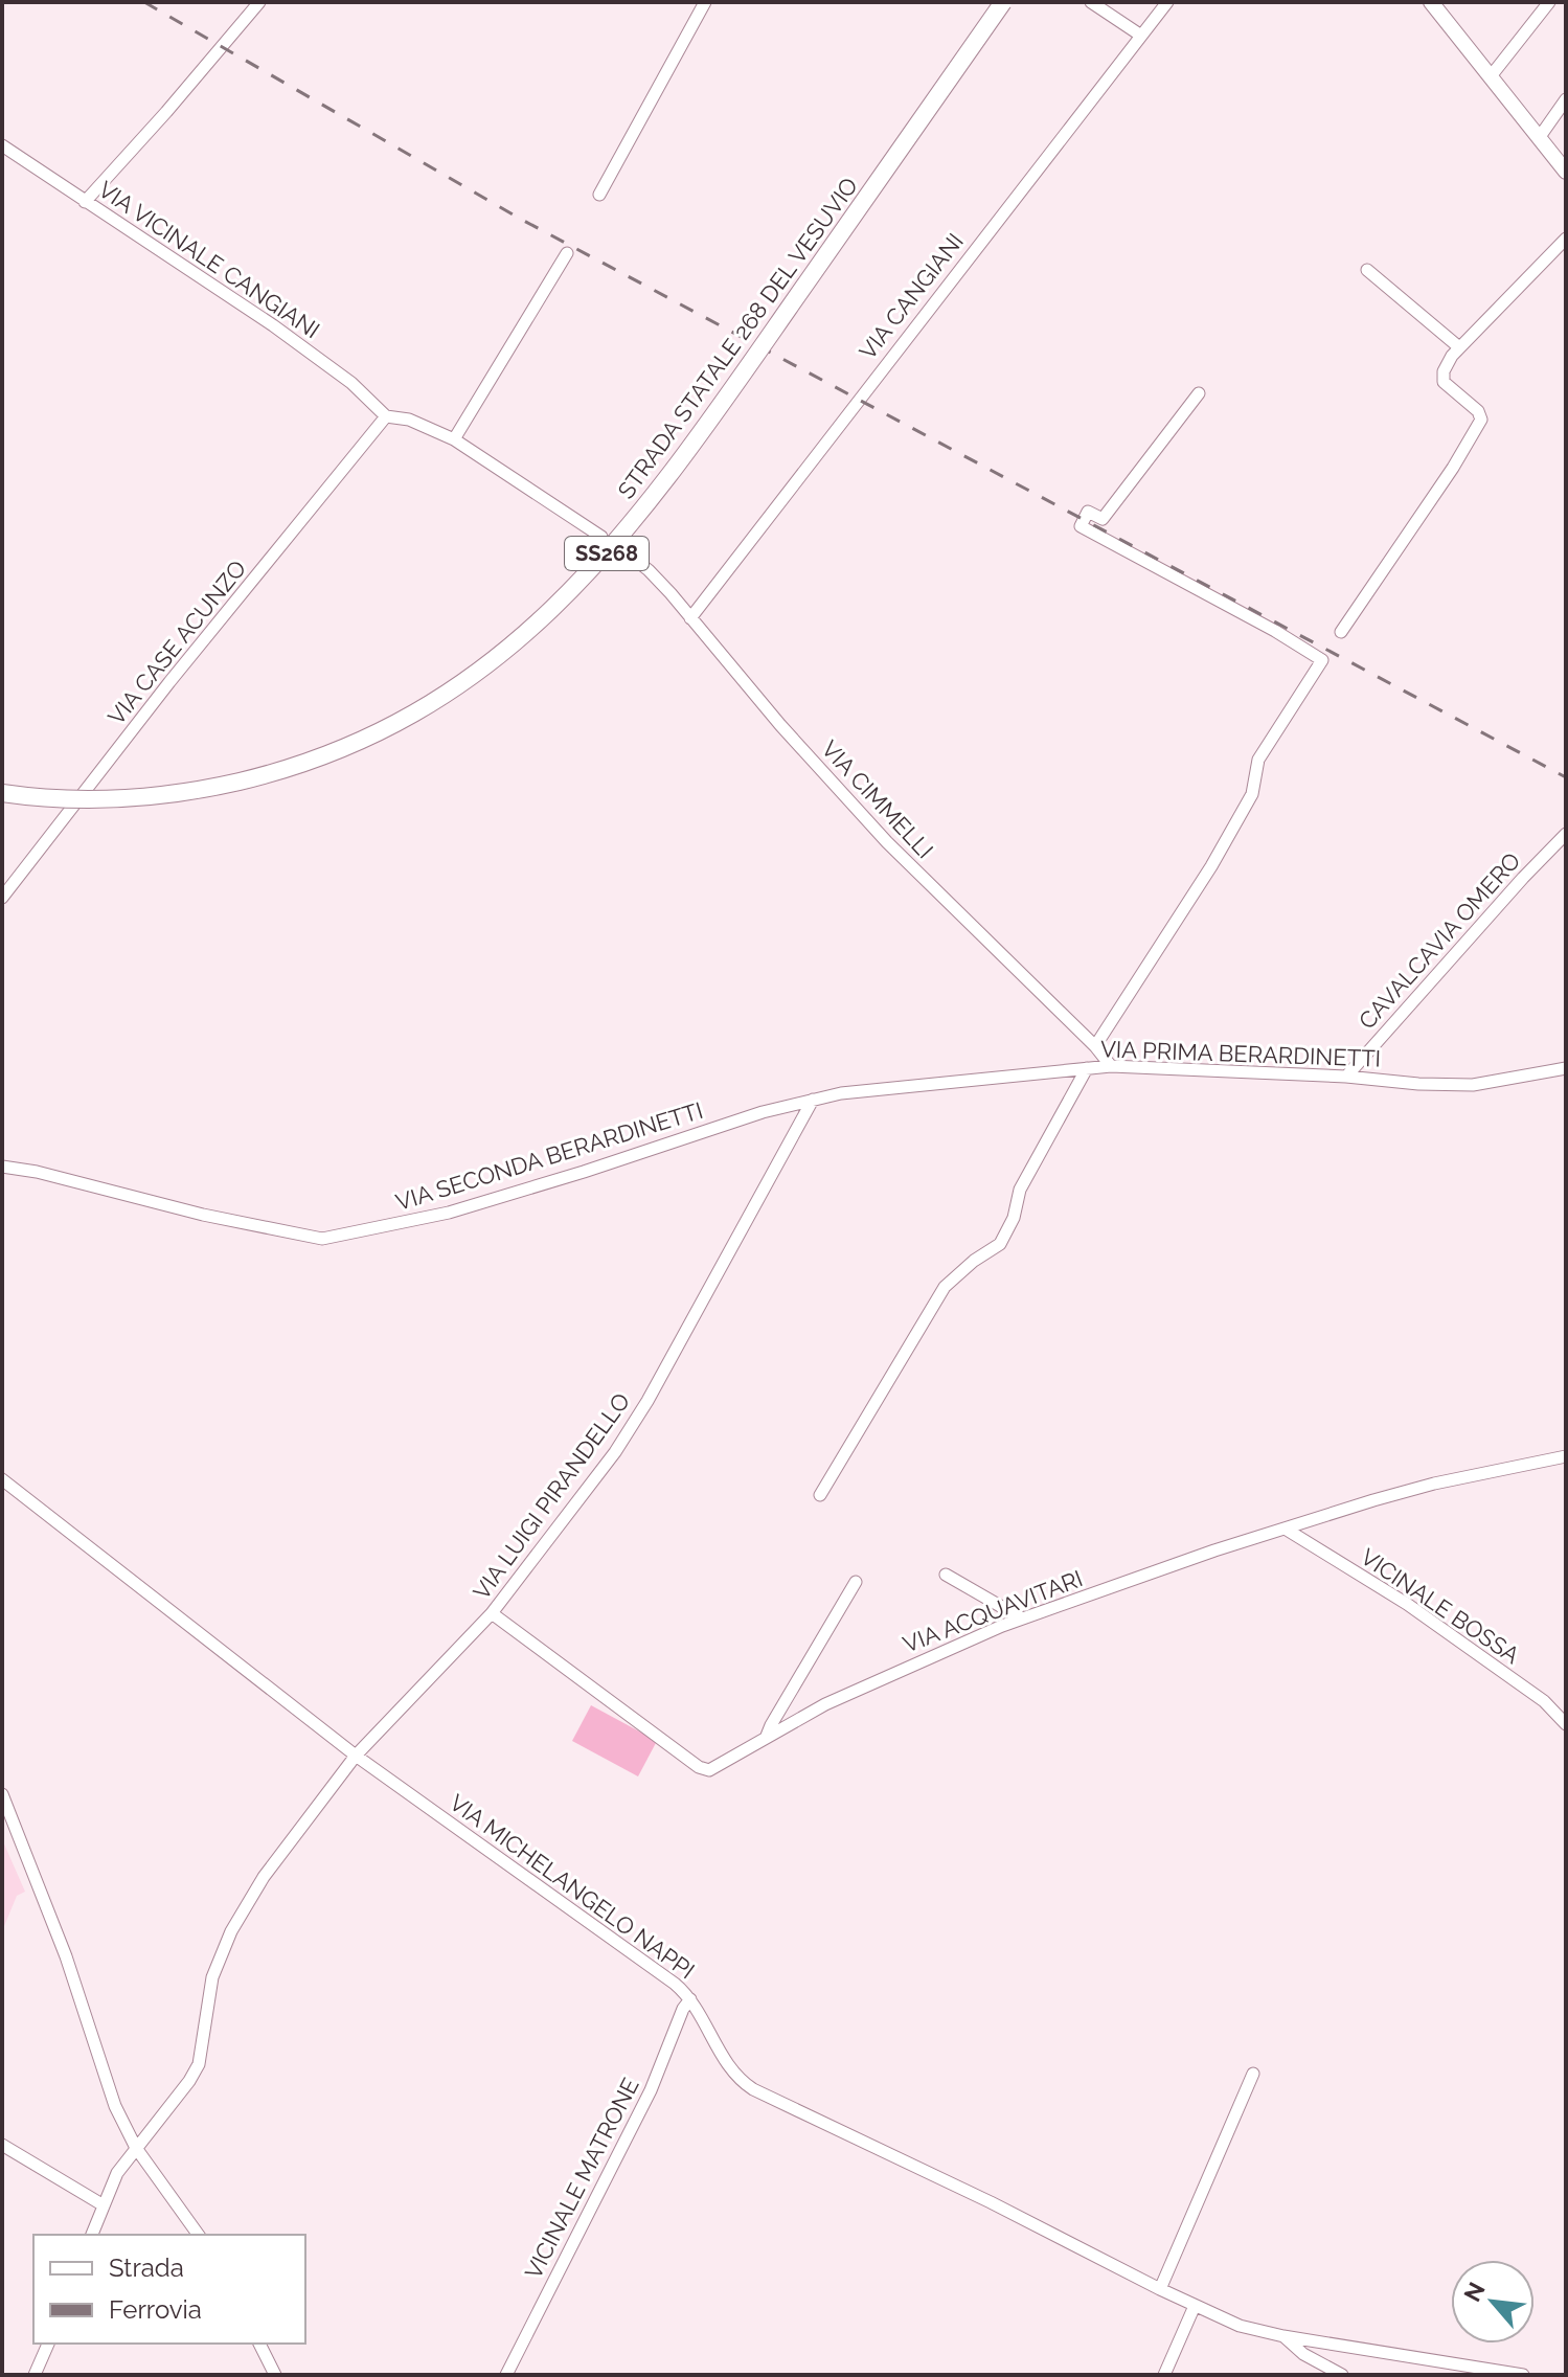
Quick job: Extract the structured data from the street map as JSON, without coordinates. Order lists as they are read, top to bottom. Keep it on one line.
{"streets":{"highway":["STRADA STATALE 268 DEL VESUVIO","SS268"],"street":["VIA VICINALE CANGIANI","VIA CANGIANI","VIA CASE ACUNZO","VIA CIMMELLI","CAVALCAVIA OMERO","VIA PRIMA BERARDINETTI","VIA SECONDA BERARDINETTI","VIA LUIGI PIRANDELLO","VICINALE BOSSA","VIA ACQUAVITARI","VIA MICHELANGELO NAPPI","VICINALE MATRONE"]},"crossings":[["VIA VICINALE CANGIANI","VIA CASE ACUNZO"],["VIA CANGIANI","VIA CIMMELLI"],["VIA CIMMELLI","VIA PRIMA BERARDINETTI"],["CAVALCAVIA OMERO","VIA PRIMA BERARDINETTI"],["VIA PRIMA BERARDINETTI","VIA SECONDA BERARDINETTI"],["VIA PRIMA BERARDINETTI","VIA LUIGI PIRANDELLO"],["VIA SECONDA BERARDINETTI","VIA LUIGI PIRANDELLO"],["VIA LUIGI PIRANDELLO","VIA ACQUAVITARI"],["VIA LUIGI PIRANDELLO","VIA MICHELANGELO NAPPI"],["VICINALE BOSSA","VIA ACQUAVITARI"],["VIA MICHELANGELO NAPPI","VICINALE MATRONE"]],"legend":["Strada","Ferrovia"],"north":"top left"}
